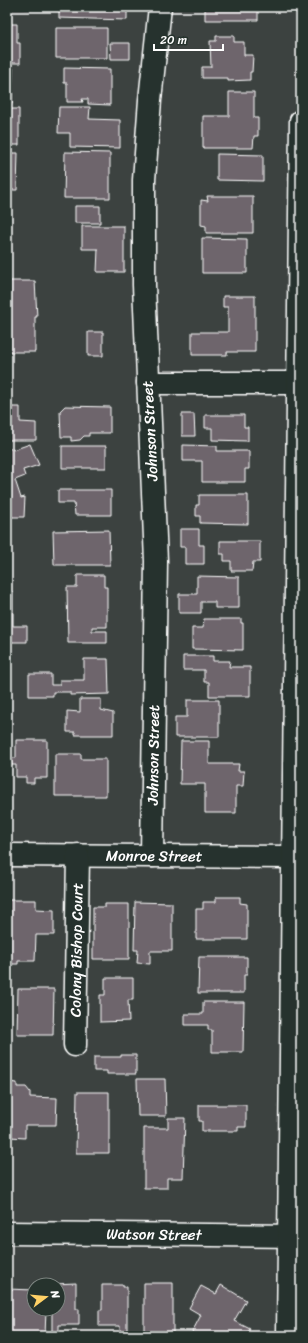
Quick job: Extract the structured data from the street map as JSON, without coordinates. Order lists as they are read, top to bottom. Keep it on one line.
{"streets":{"street":["Johnson Street","Monroe Street","Colony Bishop Court","Watson Street"]},"crossings":[["Johnson Street","Monroe Street"],["Monroe Street","Colony Bishop Court"]],"scale_bar":"20 m","north":"right"}
